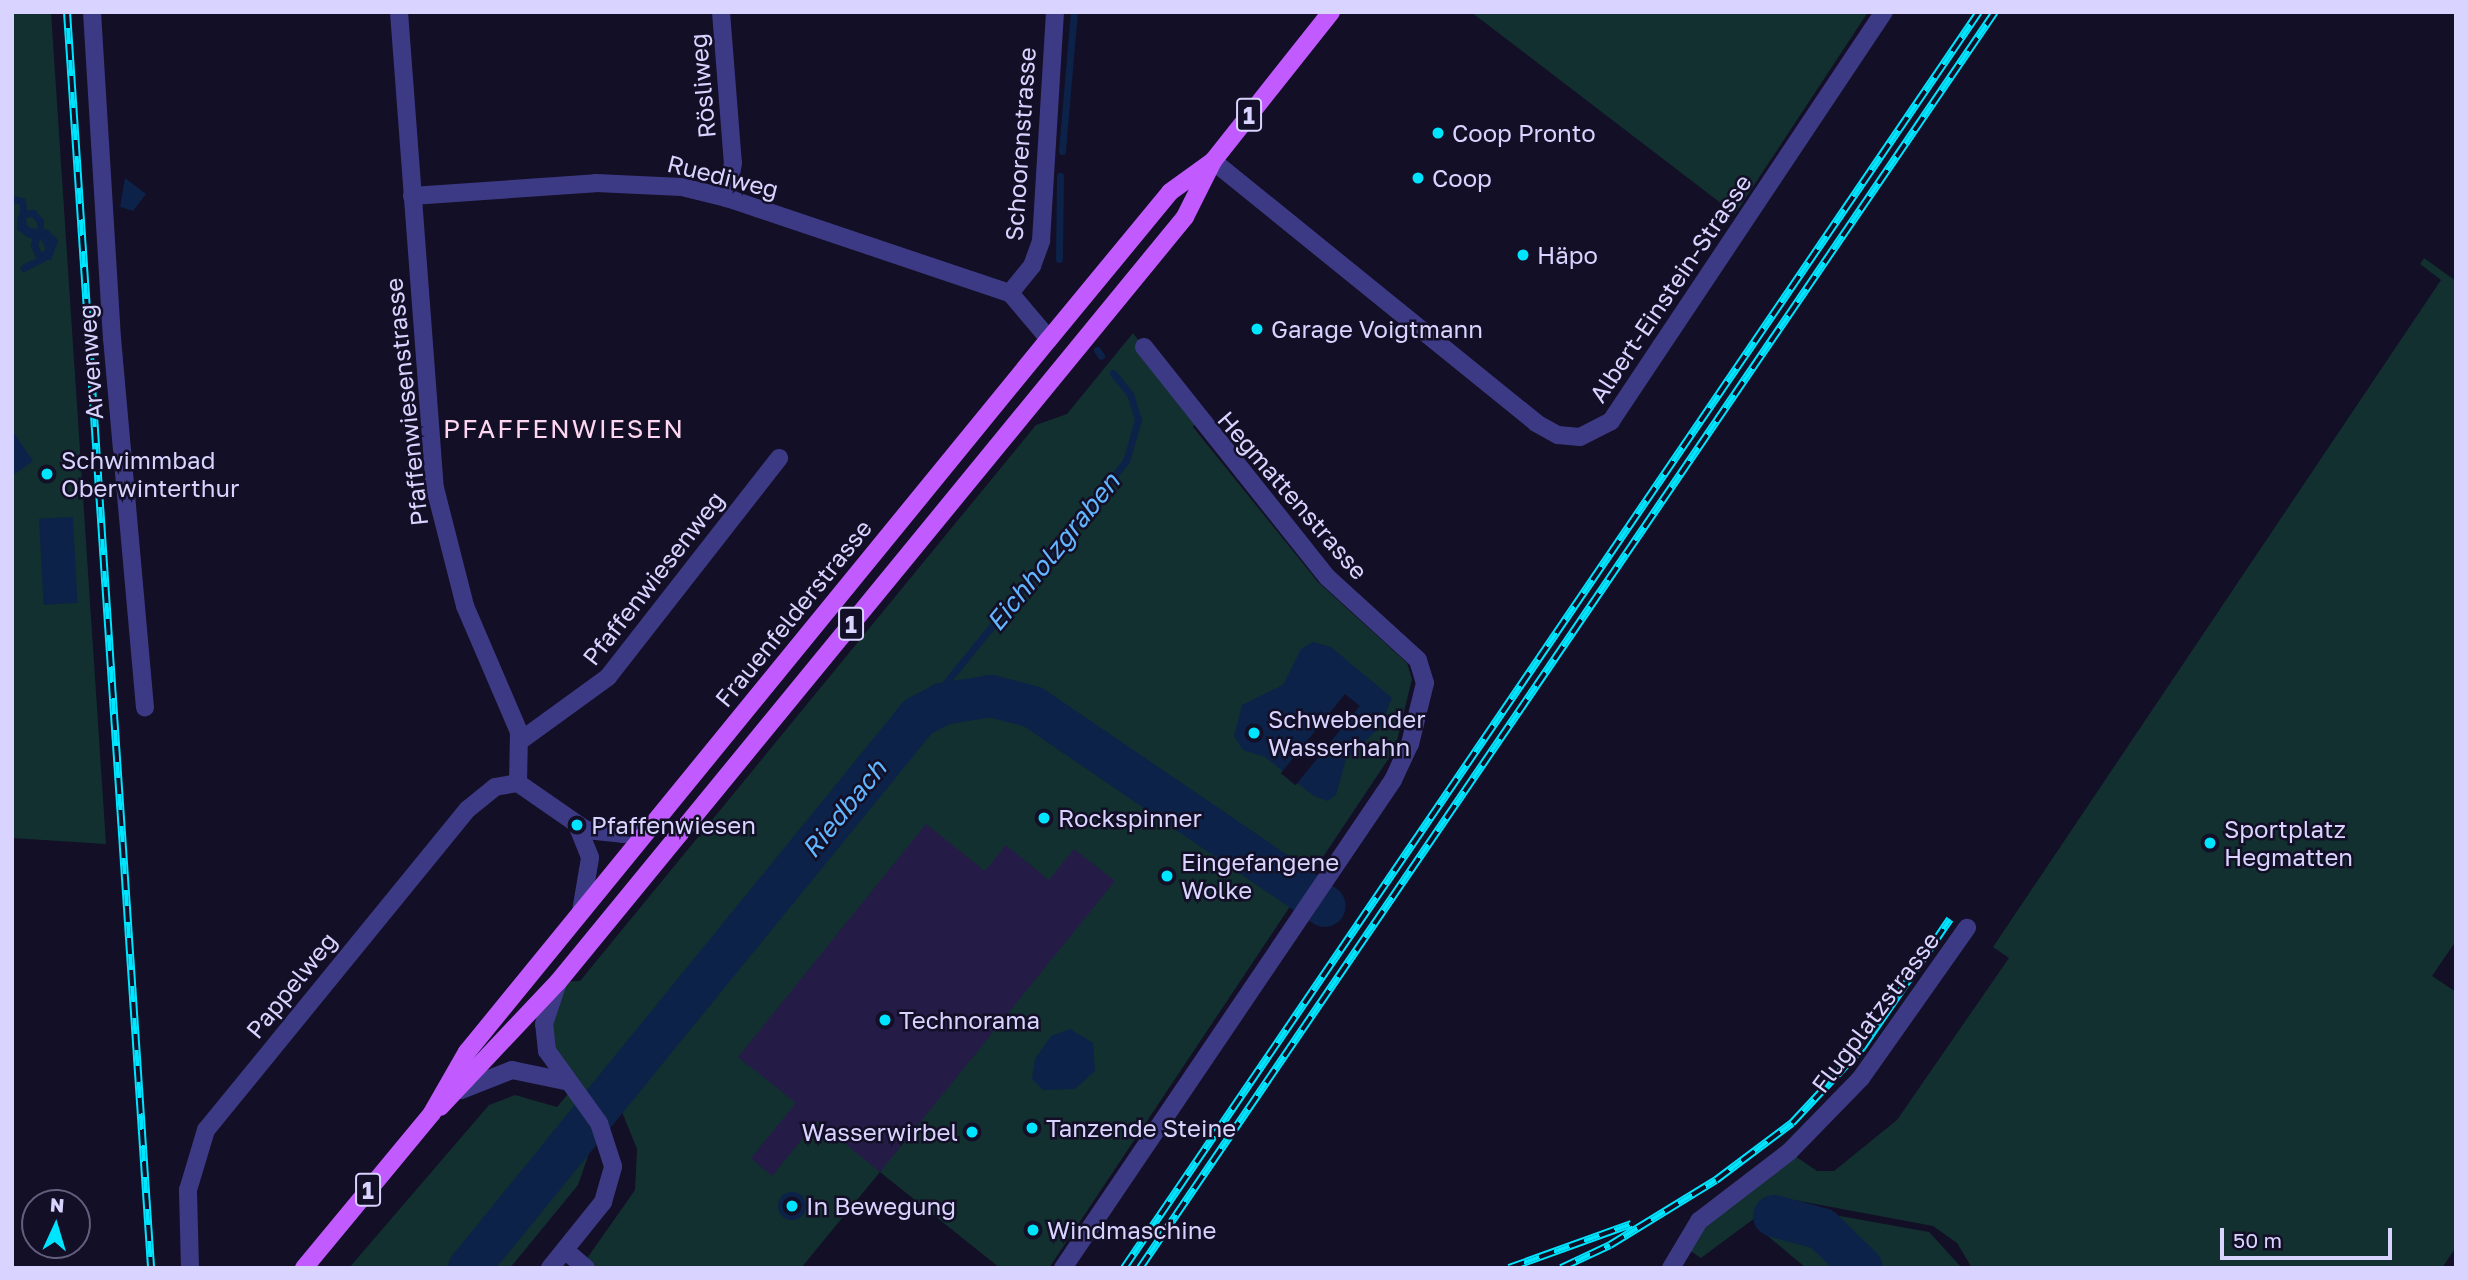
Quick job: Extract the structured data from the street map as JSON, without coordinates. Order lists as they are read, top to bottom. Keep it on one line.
{"streets":{"main road":["1","Frauenfelderstrasse"],"street":["Rösliweg","Schoorenstrasse","Ruediweg","Albert-Einstein-Strasse","Arvenweg","Pfaffenwiesenstrasse","Hegmattenstrasse","Pfaffenwiesenweg","Pappelweg","Flugplatzstrasse"]},"crossings":[["Rösliweg","Ruediweg"],["Schoorenstrasse","Ruediweg"],["Ruediweg","Pfaffenwiesenstrasse"],["Albert-Einstein-Strasse","Frauenfelderstrasse"],["Pfaffenwiesenstrasse","Pfaffenwiesenweg"],["Pfaffenwiesenstrasse","Pappelweg"]],"districts":["PFAFFENWIESEN"],"water":["Eichholzgraben","Riedbach"],"places":["Coop Pronto","Coop","Häpo","Garage Voigtmann","Schwimmbad Oberwinterthur","Schwebender Wasserhahn","Rockspinner","Pfaffenwiesen","Sportplatz Hegmatten","Eingefangene Wolke","Technorama","Tanzende Steine","Wasserwirbel","In Bewegung","Windmaschine"],"scale_bar":"50 m","north":"top"}
